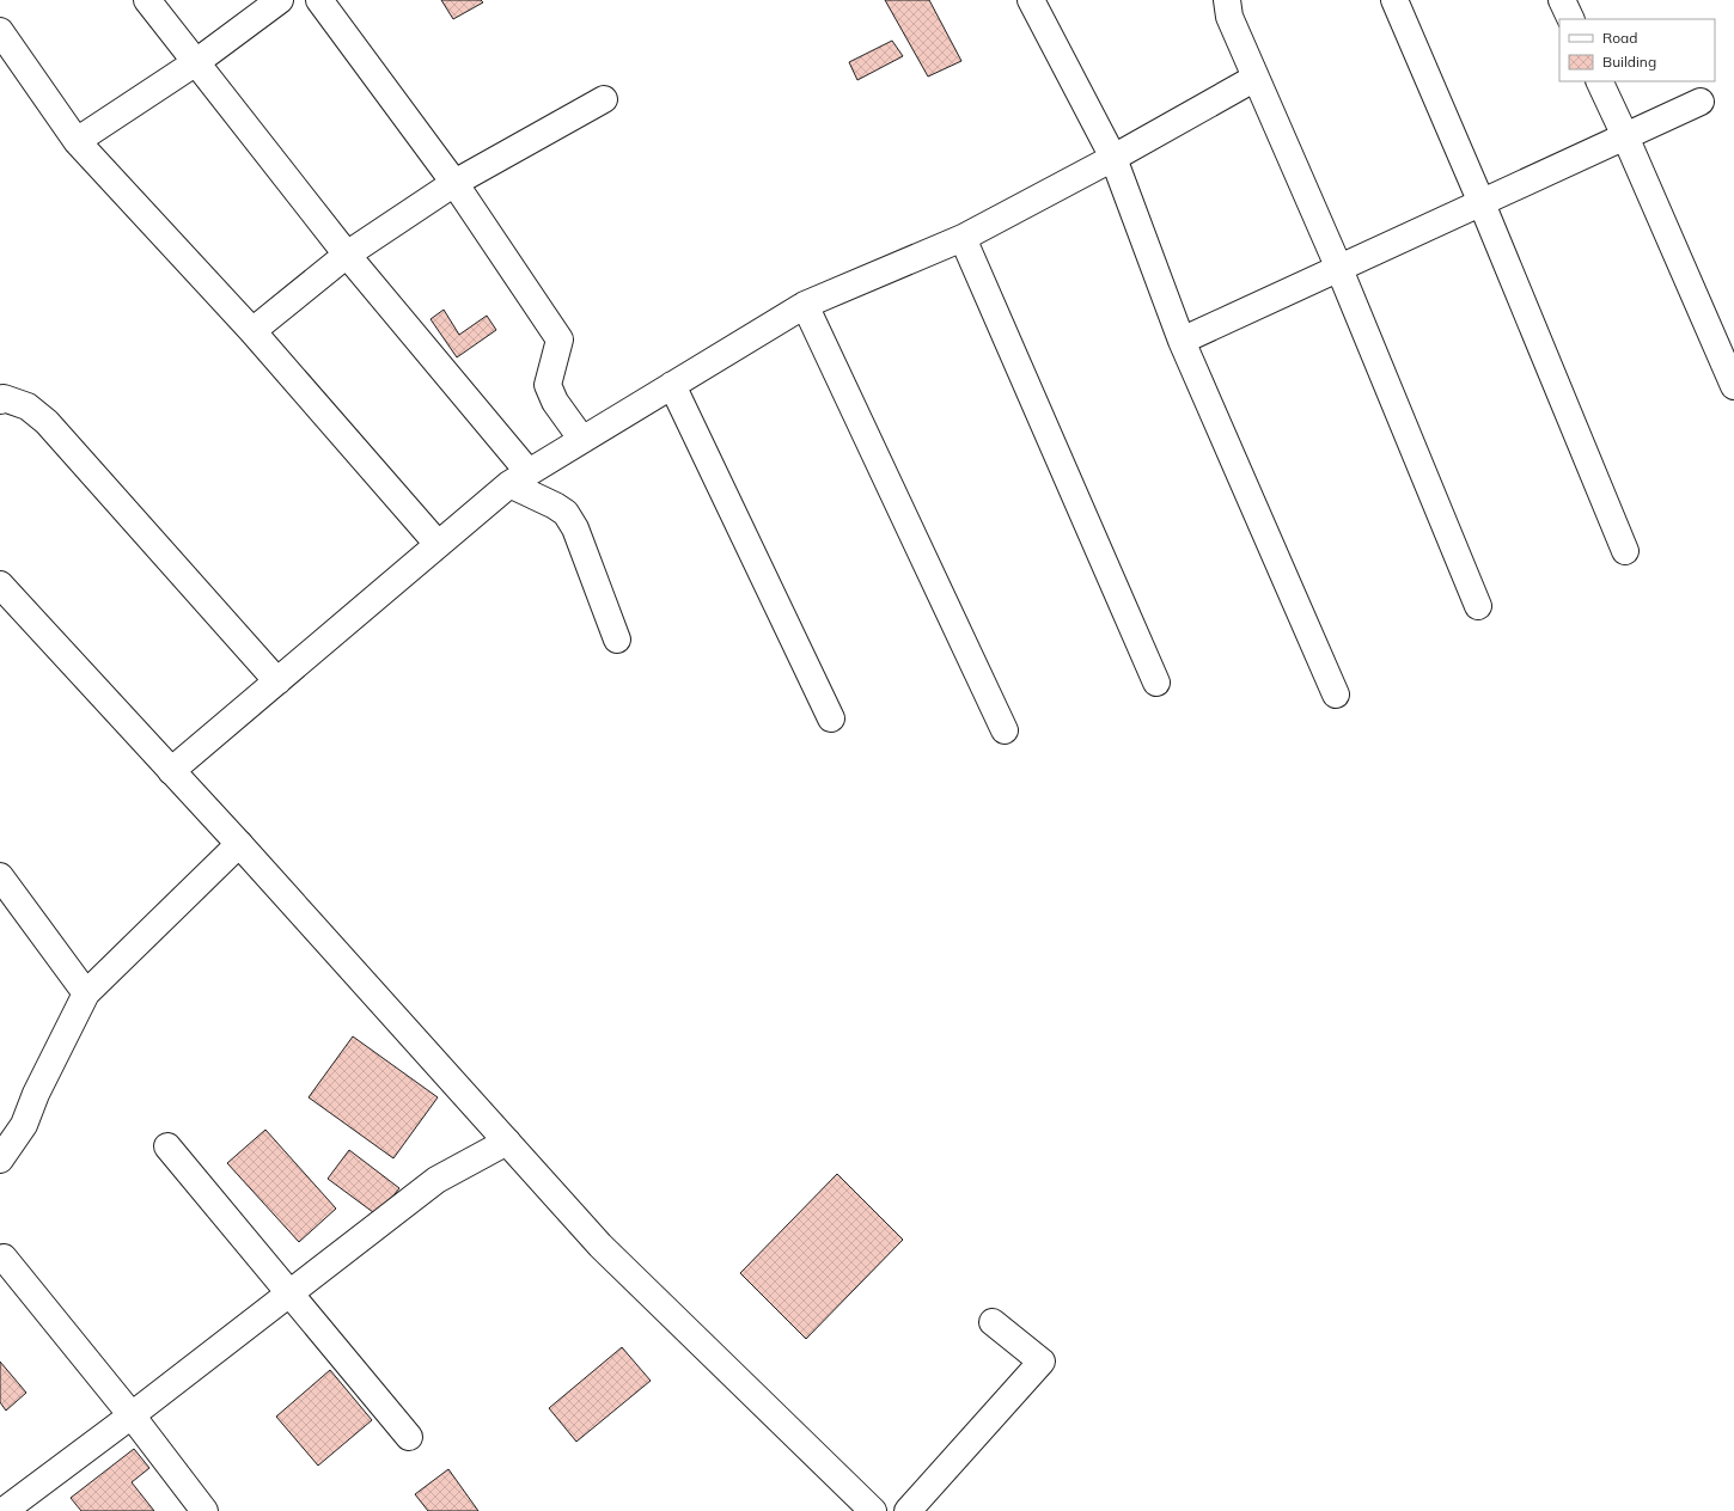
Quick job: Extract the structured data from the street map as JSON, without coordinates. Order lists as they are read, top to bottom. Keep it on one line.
{"legend":["Road","Building"]}
